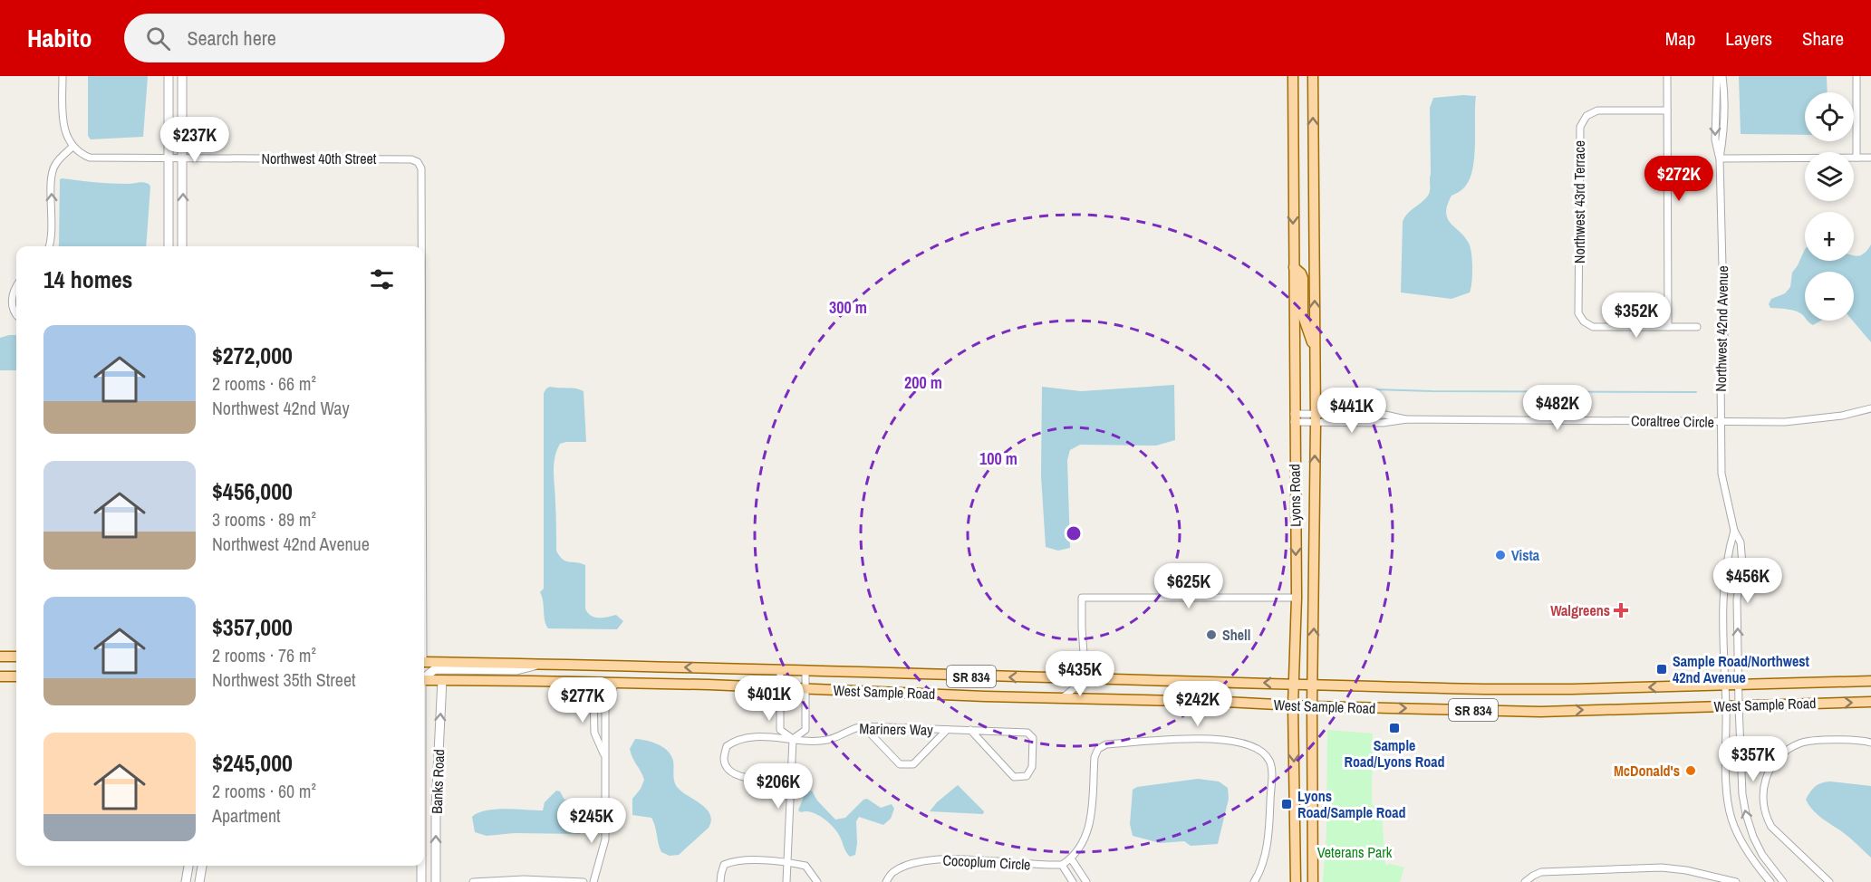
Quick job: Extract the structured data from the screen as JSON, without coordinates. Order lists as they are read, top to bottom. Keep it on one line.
{"streets":{"main road":["Lyons Road","SR 834","West Sample Road"],"street":["Northwest 40th Street","Northwest 43rd Terrace","Northwest 42nd Avenue","Coraltree Circle","Mariners Way","Banks Road","Cocoplum Circle"]},"crossings":[["Northwest 42nd Avenue","Coraltree Circle"],["Northwest 42nd Avenue","West Sample Road"],["Coraltree Circle","Lyons Road"],["Lyons Road","West Sample Road"],["West Sample Road","Banks Road"]],"one_way":["Banks Road"],"parks":["Veterans Park"],"places":{"other":["Vista","Shell","McDonald's"],"health":["Walgreens"],"transit":["Sample Road/Northwest 42nd Avenue","Sample Road/Lyons Road","Lyons Road/Sample Road"]},"page":{"header":"Habito","search":"Search here","nav":["Map","Layers","Share"],"map_buttons":["+","−"],"price":["$237K","$272K","$352K","$482K","$441K","$456K","$625K","$435K","$401K","$277K","$242K","$357K","$206K","$245K"],"heading":"14 homes","list":[{"name":"$272,000","note":"2 rooms · 66 m² · Northwest 42nd Way"},{"name":"$456,000","note":"3 rooms · 89 m² · Northwest 42nd Avenue"},{"name":"$357,000","note":"2 rooms · 76 m² · Northwest 35th Street"},{"name":"$245,000","note":"2 rooms · 60 m² · Apartment"}]},"rings":["300 m","200 m","100 m"]}
